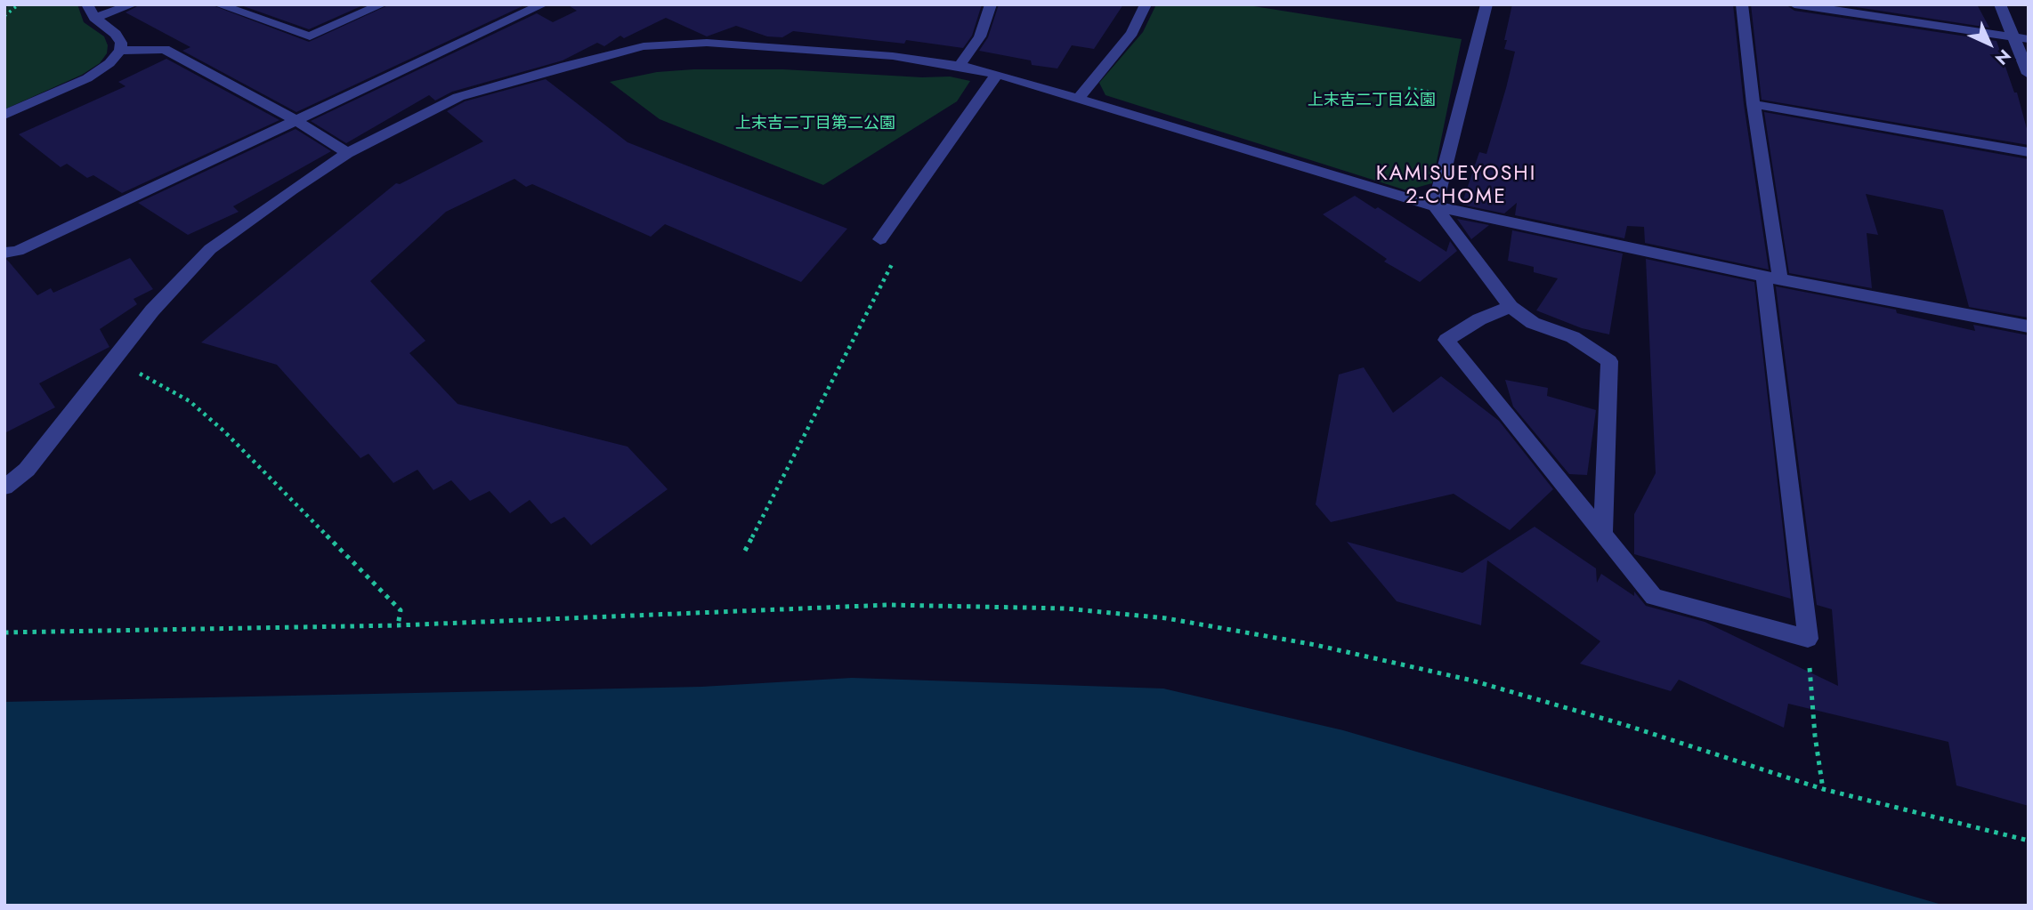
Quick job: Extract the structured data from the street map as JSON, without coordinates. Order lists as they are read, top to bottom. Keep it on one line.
{"districts":["KAMISUEYOSHI 2-CHOME"],"parks":["上末吉二丁目公園","上末吉二丁目第二公園"],"north":"bottom right"}
